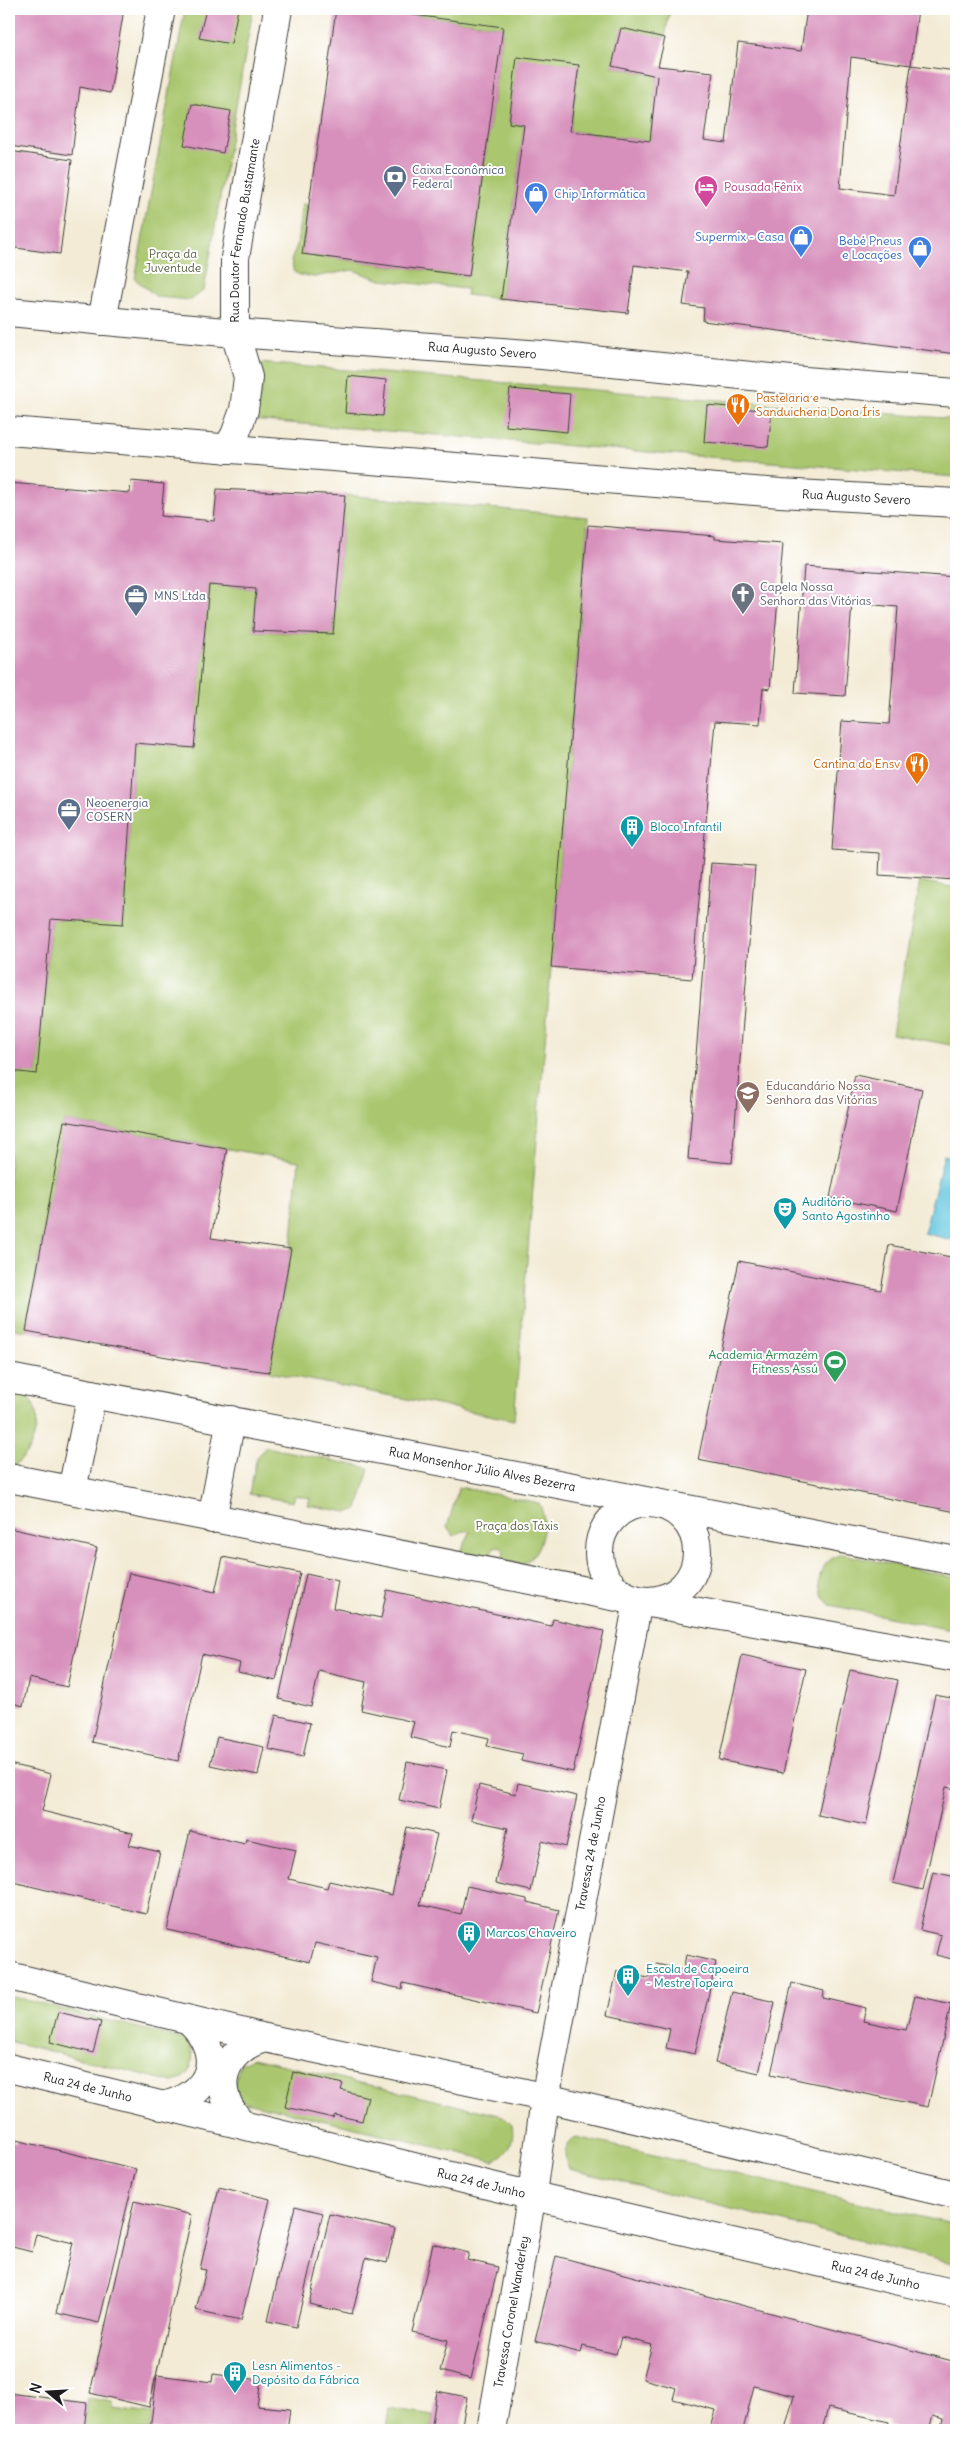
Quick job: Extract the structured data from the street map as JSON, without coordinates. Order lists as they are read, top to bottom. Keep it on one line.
{"streets":{"street":["Rua Doutor Fernando Bustamante","Rua Augusto Severo","Rua Monsenhor Júlio Alves Bezerra","Travessa 24 de Junho","Rua 24 de Junho","Travessa Coronel Wanderley"]},"crossings":[["Rua Doutor Fernando Bustamante","Rua Augusto Severo"],["Rua Monsenhor Júlio Alves Bezerra","Travessa 24 de Junho"],["Travessa 24 de Junho","Rua 24 de Junho"],["Travessa 24 de Junho","Travessa Coronel Wanderley"],["Rua 24 de Junho","Travessa Coronel Wanderley"]],"parks":["Praça da Juventude","Praça dos Táxis"],"places":{"bank":["Caixa Econômica Federal"],"hotel":["Pousada Fênix"],"shop":["Chip Informática","Supermix - Casa","Bebé Pneus e Locações"],"restaurant":["Pastelaria e Sanduicheria Dona Íris","Cantina do Ensv"],"church":["Capela Nossa Senhora das Vitórias"],"office":["MNS Ltda","Neoenergia COSERN"],"building":["Bloco Infantil","Marcos Chaveiro","Escola de Capoeira - Mestre Topeira","Lesn Alimentos - Depósito da Fábrica"],"school or university":["Educandário Nossa Senhora das Vitórias"],"theatre":["Auditório Santo Agostinho"],"sports":["Academia Armazém Fitness Assú"]},"north":"left"}
